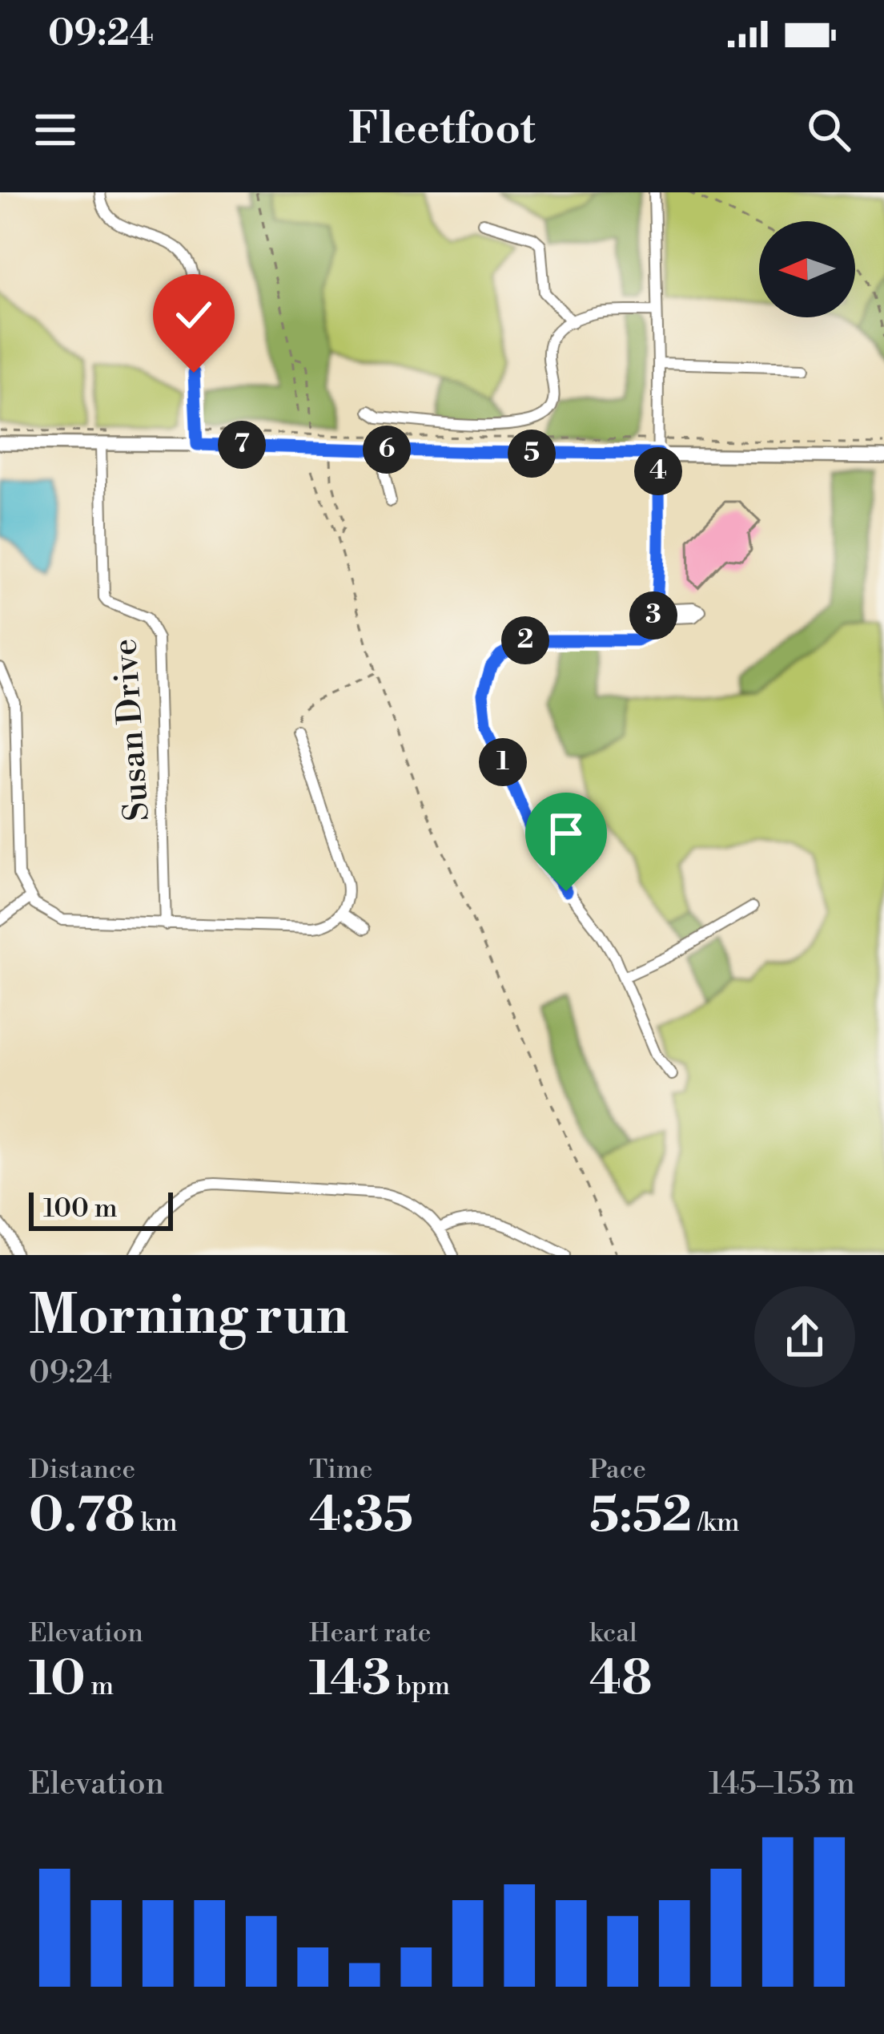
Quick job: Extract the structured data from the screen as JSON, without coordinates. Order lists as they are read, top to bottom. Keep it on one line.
{"streets":{"street":["Susan Drive"]},"scale_bar":"100 m","north":"left","page":{"status":"09:24","header":"Fleetfoot","pins":["7","6","5","4","3","2","1"],"scale":"100 m","heading":["Morning run","09:24"],"stats":[["Distance","0.78 km"],["Time","4:35"],["Pace","5:52 /km"],["Elevation","10 m"],["Heart rate","143 bpm"],["kcal","48"]],"chart":["Elevation","145–153 m"]}}
